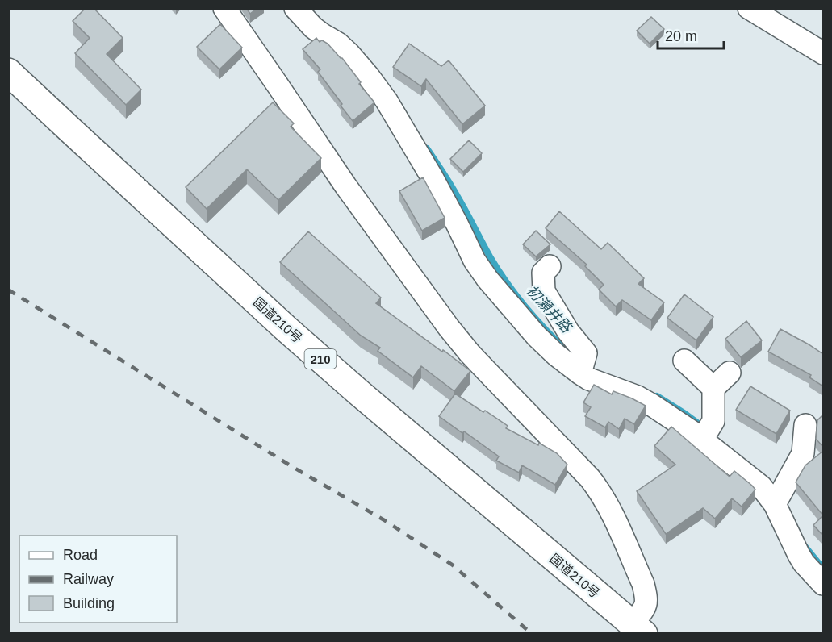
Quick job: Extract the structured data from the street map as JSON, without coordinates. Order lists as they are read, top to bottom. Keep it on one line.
{"streets":{"highway":["国道210号","210"]},"water":["初瀬井路"],"legend":["Road","Railway","Building"],"scale_bar":"20 m"}
